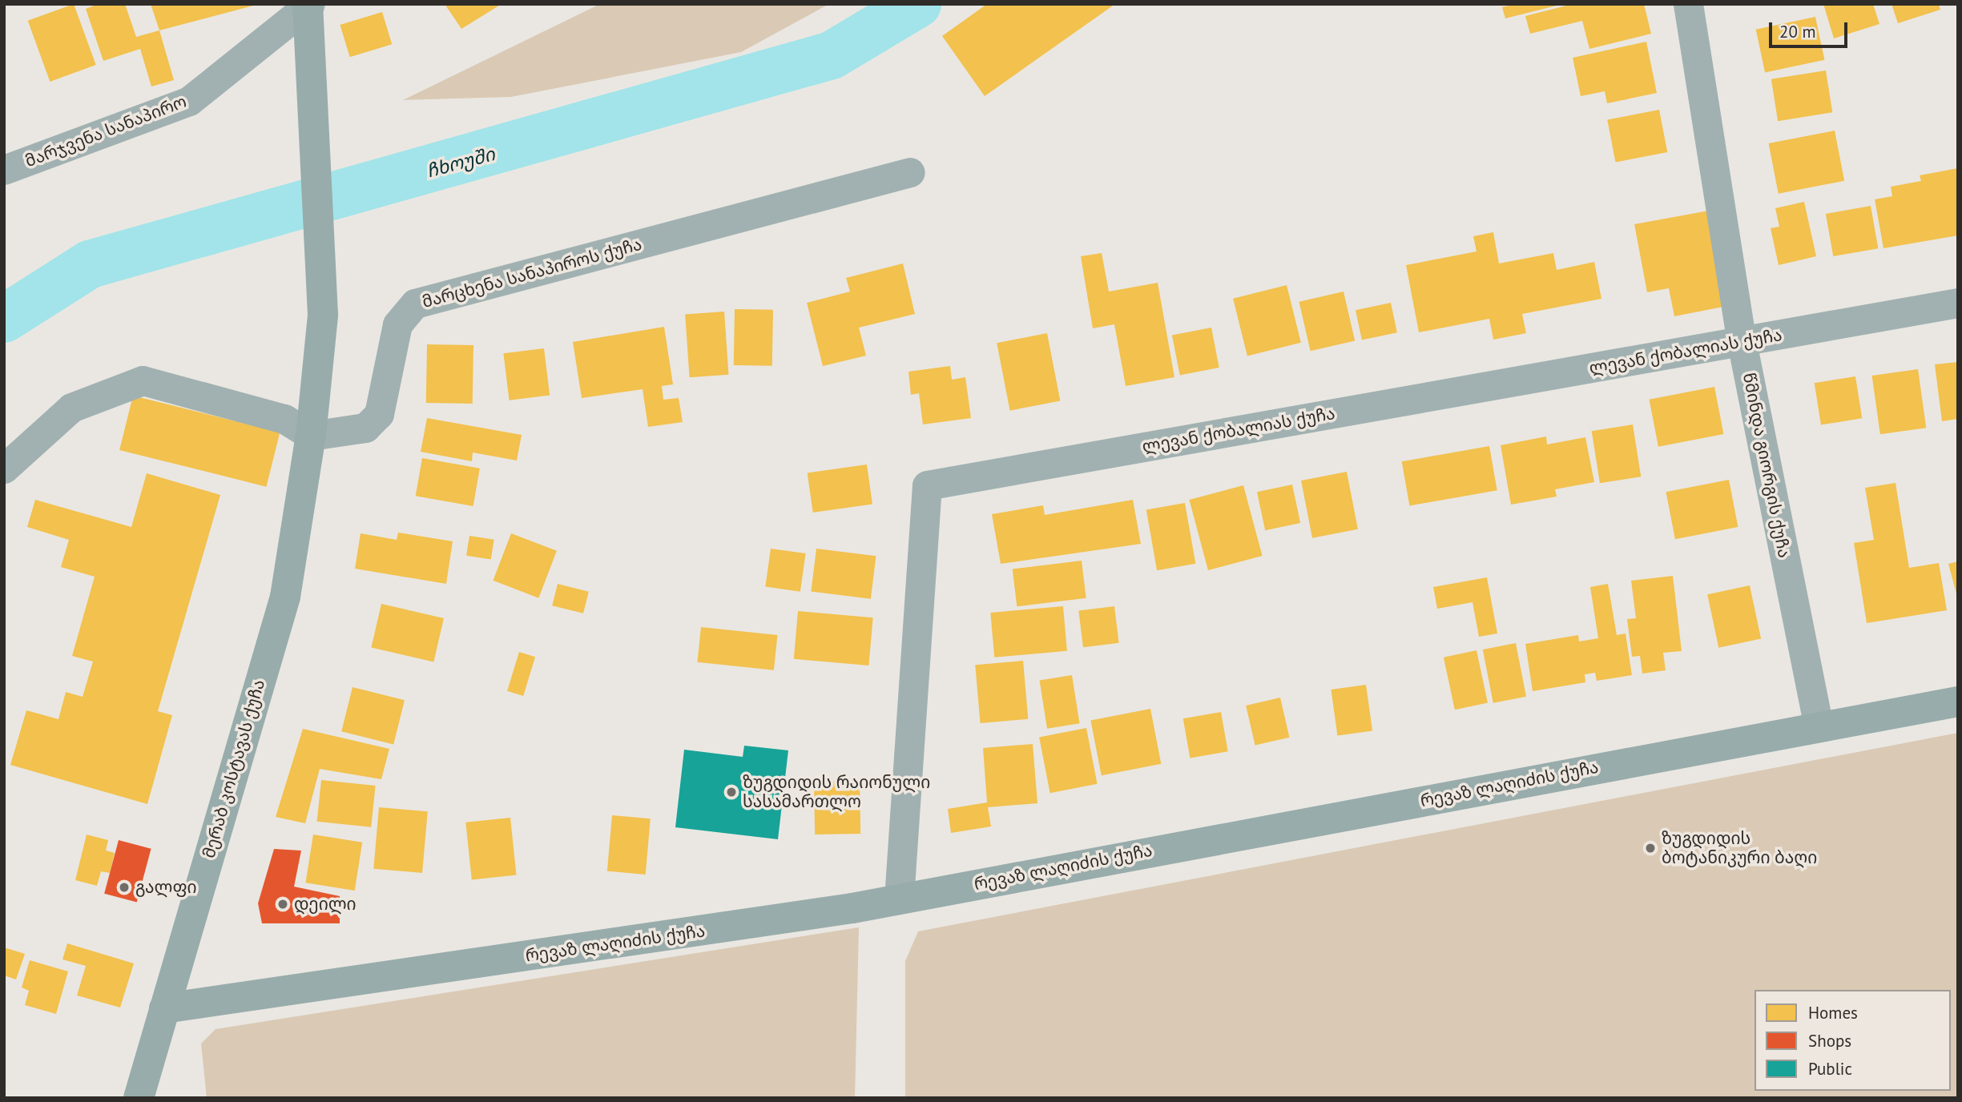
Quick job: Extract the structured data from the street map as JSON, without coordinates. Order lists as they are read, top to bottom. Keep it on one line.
{"streets":{"street":["მარჯვენა სანაპირო","მარცხენა სანაპიროს ქუჩა","ლევან ქობალიას ქუჩა","წმინდა გიორგის ქუჩა","მერაბ კოსტავას ქუჩა","რევაზ ლაღიძის ქუჩა"]},"crossings":[["მარჯვენა სანაპირო","მერაბ კოსტავას ქუჩა"],["მარცხენა სანაპიროს ქუჩა","მერაბ კოსტავას ქუჩა"],["ლევან ქობალიას ქუჩა","წმინდა გიორგის ქუჩა"],["ლევან ქობალიას ქუჩა","რევაზ ლაღიძის ქუჩა"],["წმინდა გიორგის ქუჩა","რევაზ ლაღიძის ქუჩა"],["მერაბ კოსტავას ქუჩა","რევაზ ლაღიძის ქუჩა"]],"water":["ჩხოუში"],"places":["ზუგდიდის რაიონული სასამართლო","ზუგდიდის ბოტანიკური ბაღი","გალფი","დეილი"],"legend":["Homes","Shops","Public"],"scale_bar":"20 m"}
